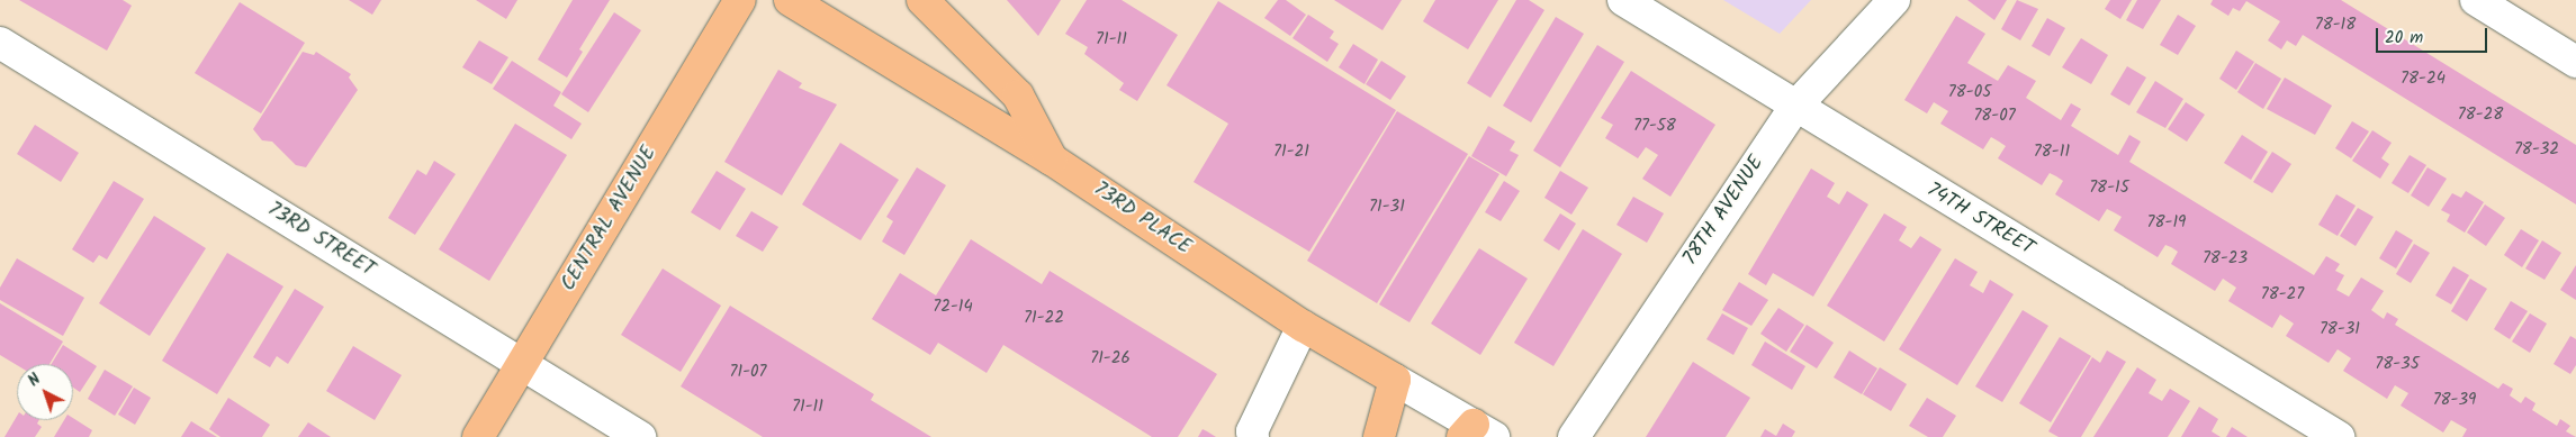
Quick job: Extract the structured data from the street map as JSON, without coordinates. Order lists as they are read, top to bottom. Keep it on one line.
{"streets":{"main road":["CENTRAL AVENUE","73RD PLACE"],"street":["78TH AVENUE","74TH STREET","73RD STREET"]},"crossings":[["78TH AVENUE","74TH STREET"],["CENTRAL AVENUE","73RD STREET"]],"house_numbers":["78-18","71-11","78-24","78-05","78-28","78-07","77-58","78-32","71-21","78-11","78-15","71-31","78-19","78-23","78-27","72-14","71-22","78-31","71-26","78-35","71-07","78-39","71-11"],"scale_bar":"20 m","north":"top left"}
